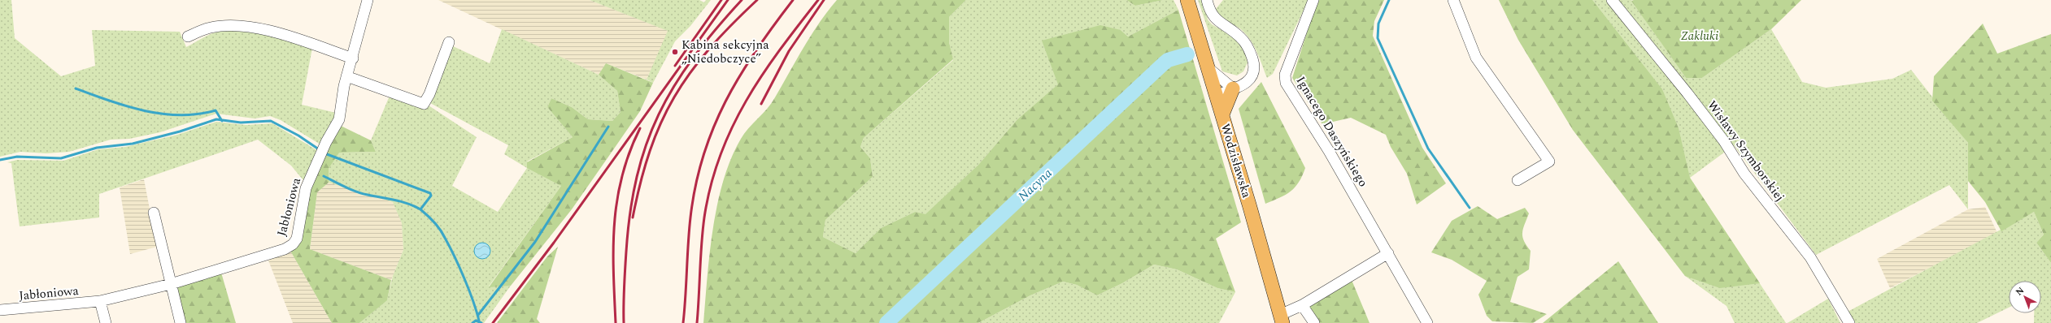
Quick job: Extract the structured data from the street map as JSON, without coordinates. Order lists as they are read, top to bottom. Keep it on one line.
{"streets":{"main road":["Wodzisławska"],"street":["Ignacego Daszyńskiego","Wisławy Szymborskiej","Jabłoniowa"]},"water":["Nacyna"],"parks":["Zakluki"],"places":["Kabina sekcyjna „Niedobczyce”"],"north":"top left"}
